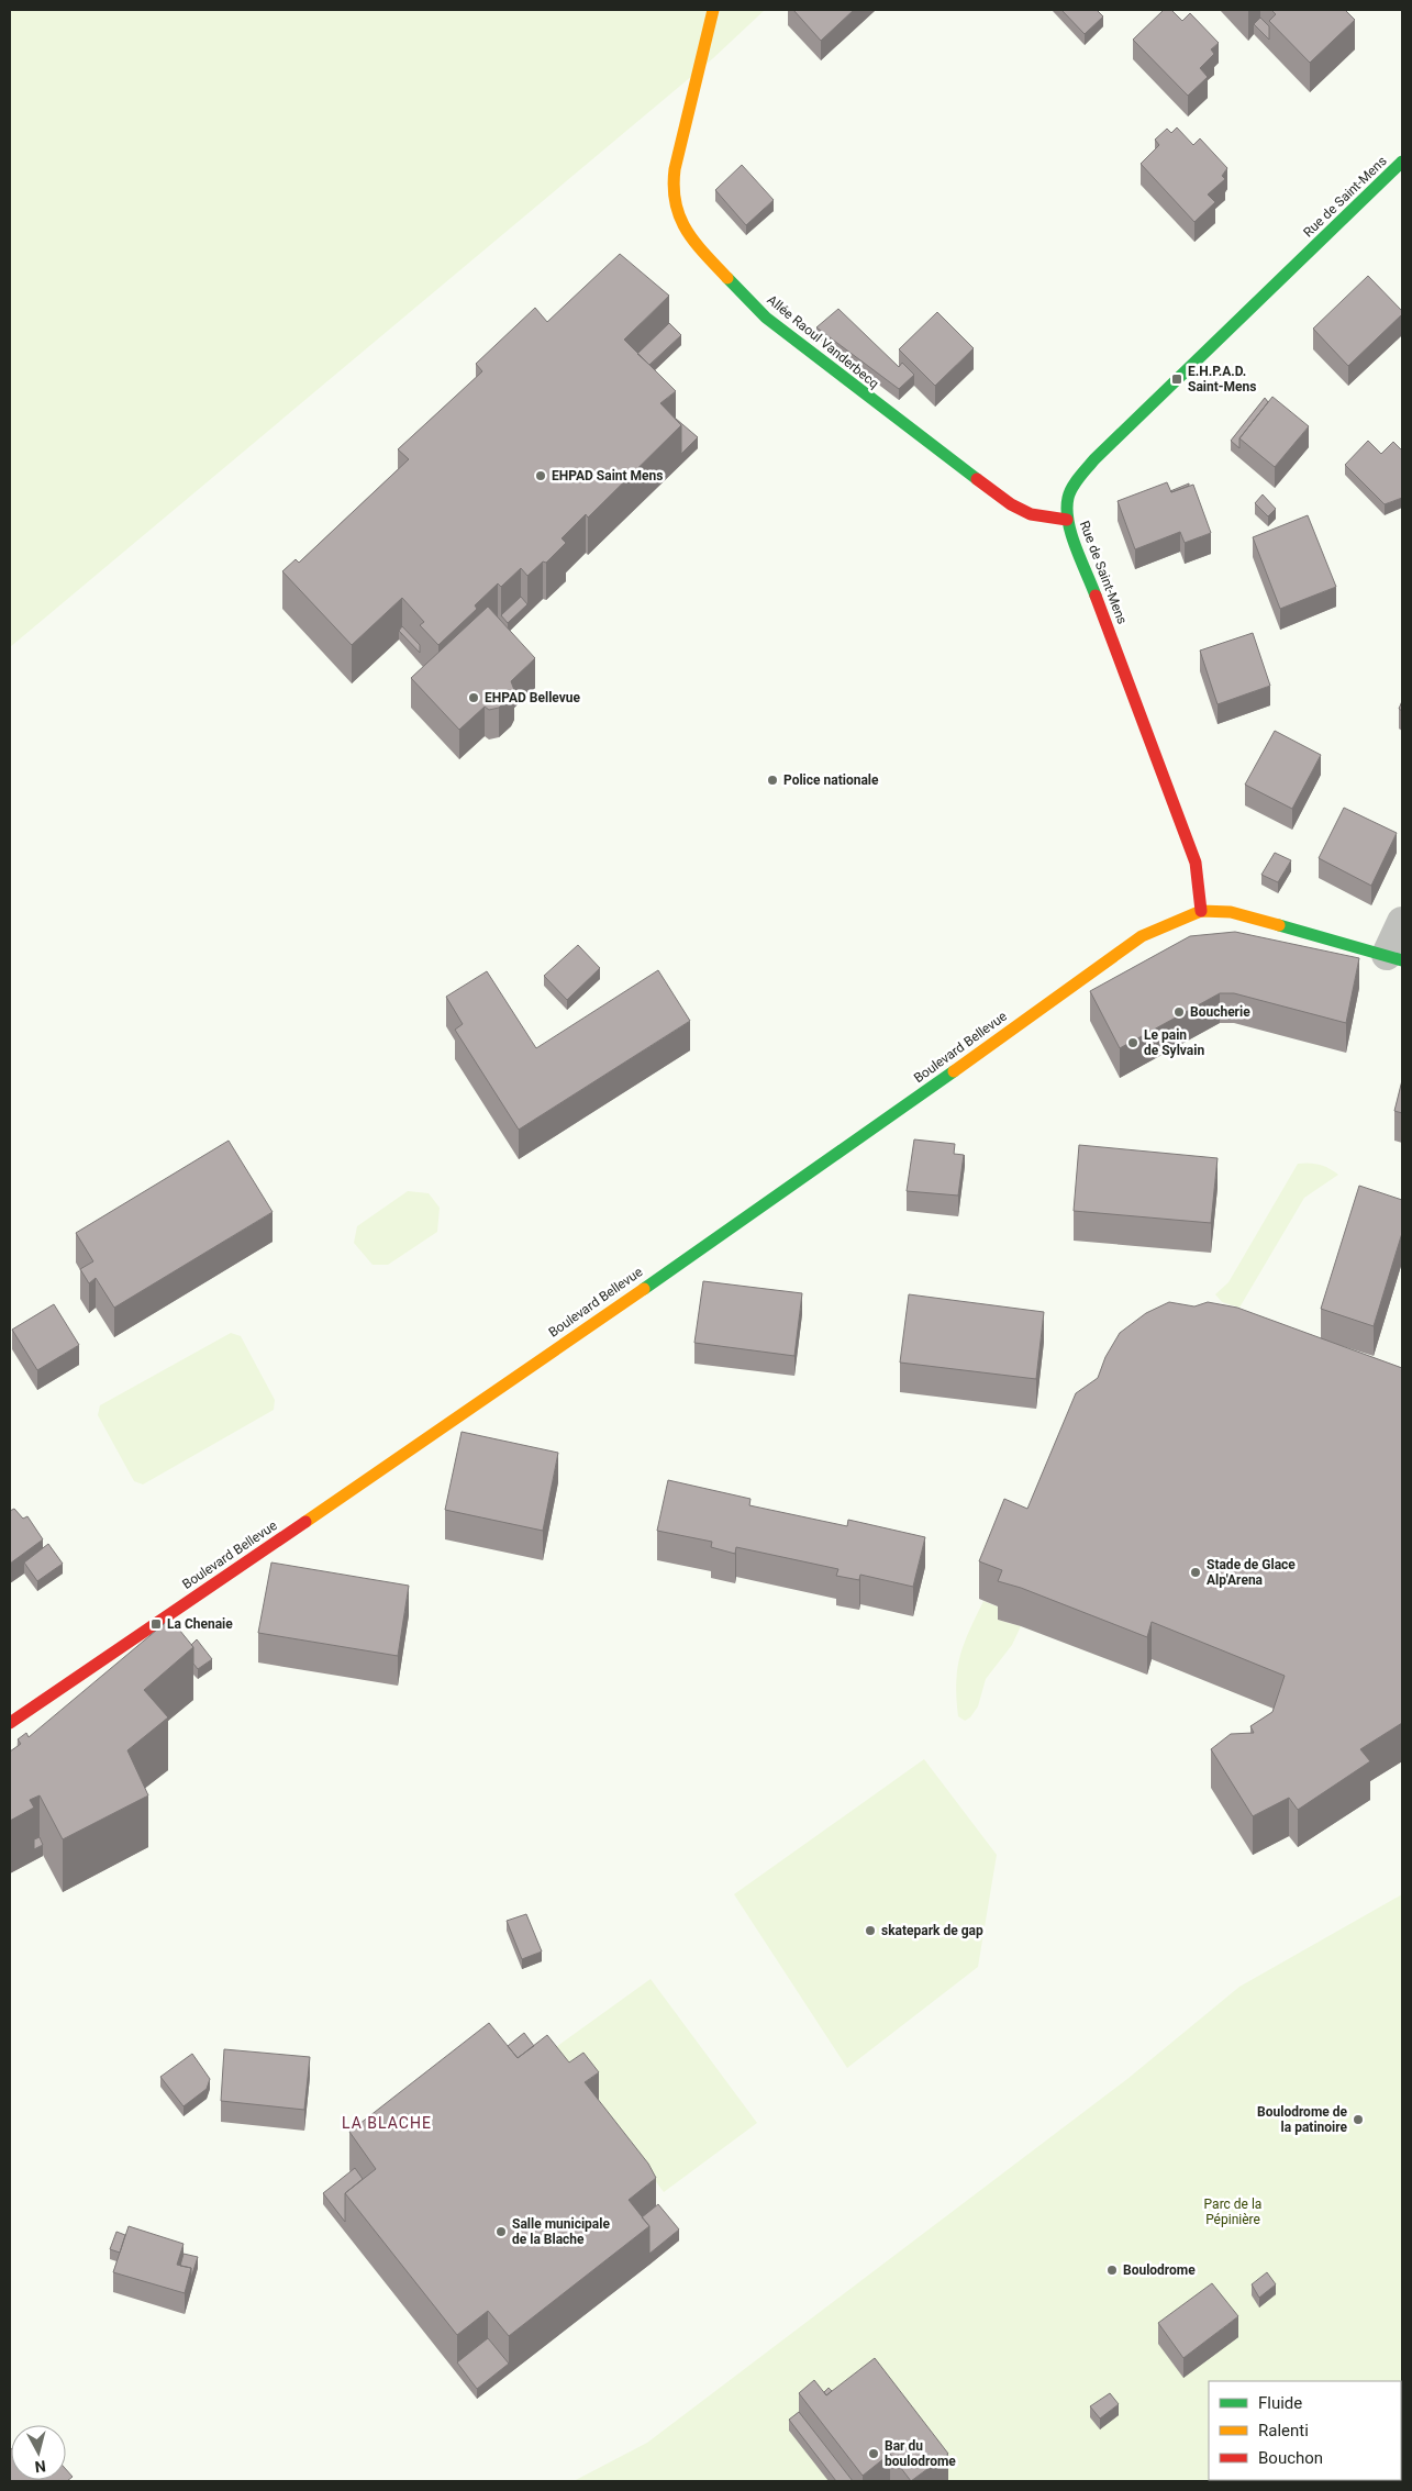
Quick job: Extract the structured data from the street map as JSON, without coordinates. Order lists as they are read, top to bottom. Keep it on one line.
{"streets":{"street":["Rue de Saint-Mens","Allée Raoul Vanderbecq","Boulevard Bellevue"]},"crossings":[["Rue de Saint-Mens","Allée Raoul Vanderbecq"],["Rue de Saint-Mens","Boulevard Bellevue"]],"districts":["LA BLACHE"],"parks":["Parc de la Pépinière"],"places":{"transit":["E.H.P.A.D. Saint-Mens","La Chenaie"],"other":["EHPAD Saint Mens","EHPAD Bellevue","Police nationale","Boucherie","Le pain de Sylvain","Stade de Glace Alp'Arena","skatepark de gap","Boulodrome de la patinoire","Salle municipale de la Blache","Boulodrome","Bar du boulodrome"]},"legend":["Fluide","Ralenti","Bouchon"],"north":"bottom"}
